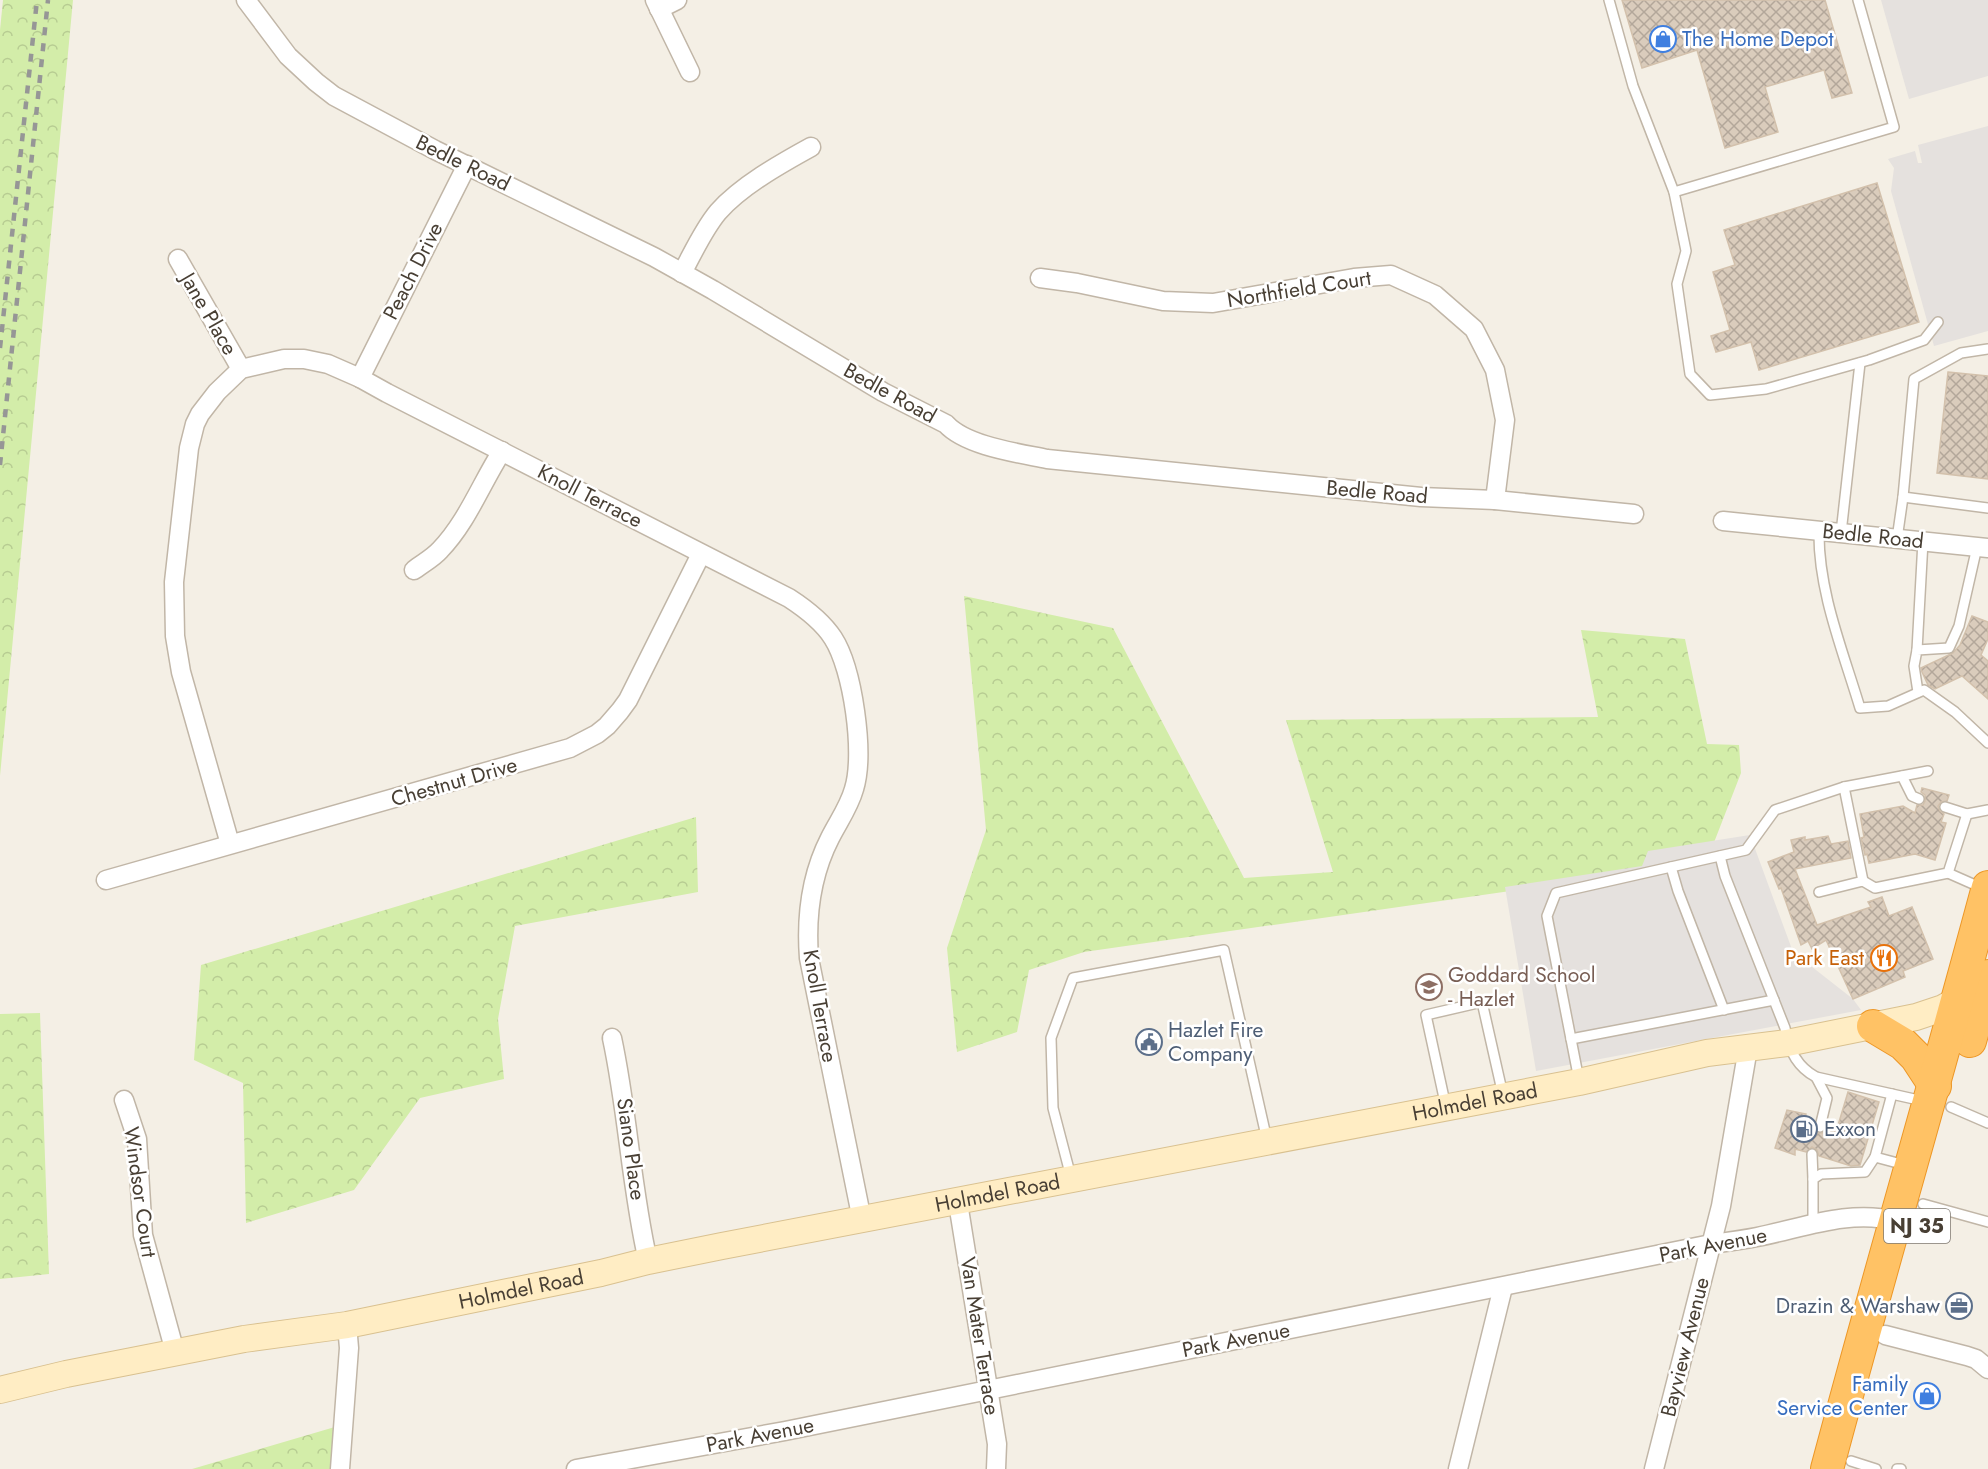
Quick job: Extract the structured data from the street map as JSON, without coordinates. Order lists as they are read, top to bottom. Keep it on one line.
{"streets":{"highway":["NJ 35"],"main road":["Holmdel Road"],"street":["Bedle Road","Peach Drive","Northfield Court","Jane Place","Knoll Terrace","Chestnut Drive","Siano Place","Windsor Court","Park Avenue","Van Mater Terrace","Bayview Avenue"]},"crossings":[["Bedle Road","Peach Drive"],["Bedle Road","Northfield Court"],["Peach Drive","Knoll Terrace"],["Jane Place","Knoll Terrace"],["Knoll Terrace","Chestnut Drive"],["Knoll Terrace","Holmdel Road"],["Holmdel Road","Siano Place"],["Holmdel Road","Windsor Court"],["Holmdel Road","NJ 35"],["Holmdel Road","Van Mater Terrace"],["Holmdel Road","Bayview Avenue"],["NJ 35","Park Avenue"],["Park Avenue","Van Mater Terrace"],["Park Avenue","Bayview Avenue"]],"places":{"shop":["The Home Depot","Family Service Center"],"restaurant":["Park East"],"school or university":["Goddard School - Hazlet"],"public building":["Hazlet Fire Company"],"fuel station":["Exxon"],"office":["Drazin & Warshaw"]}}
